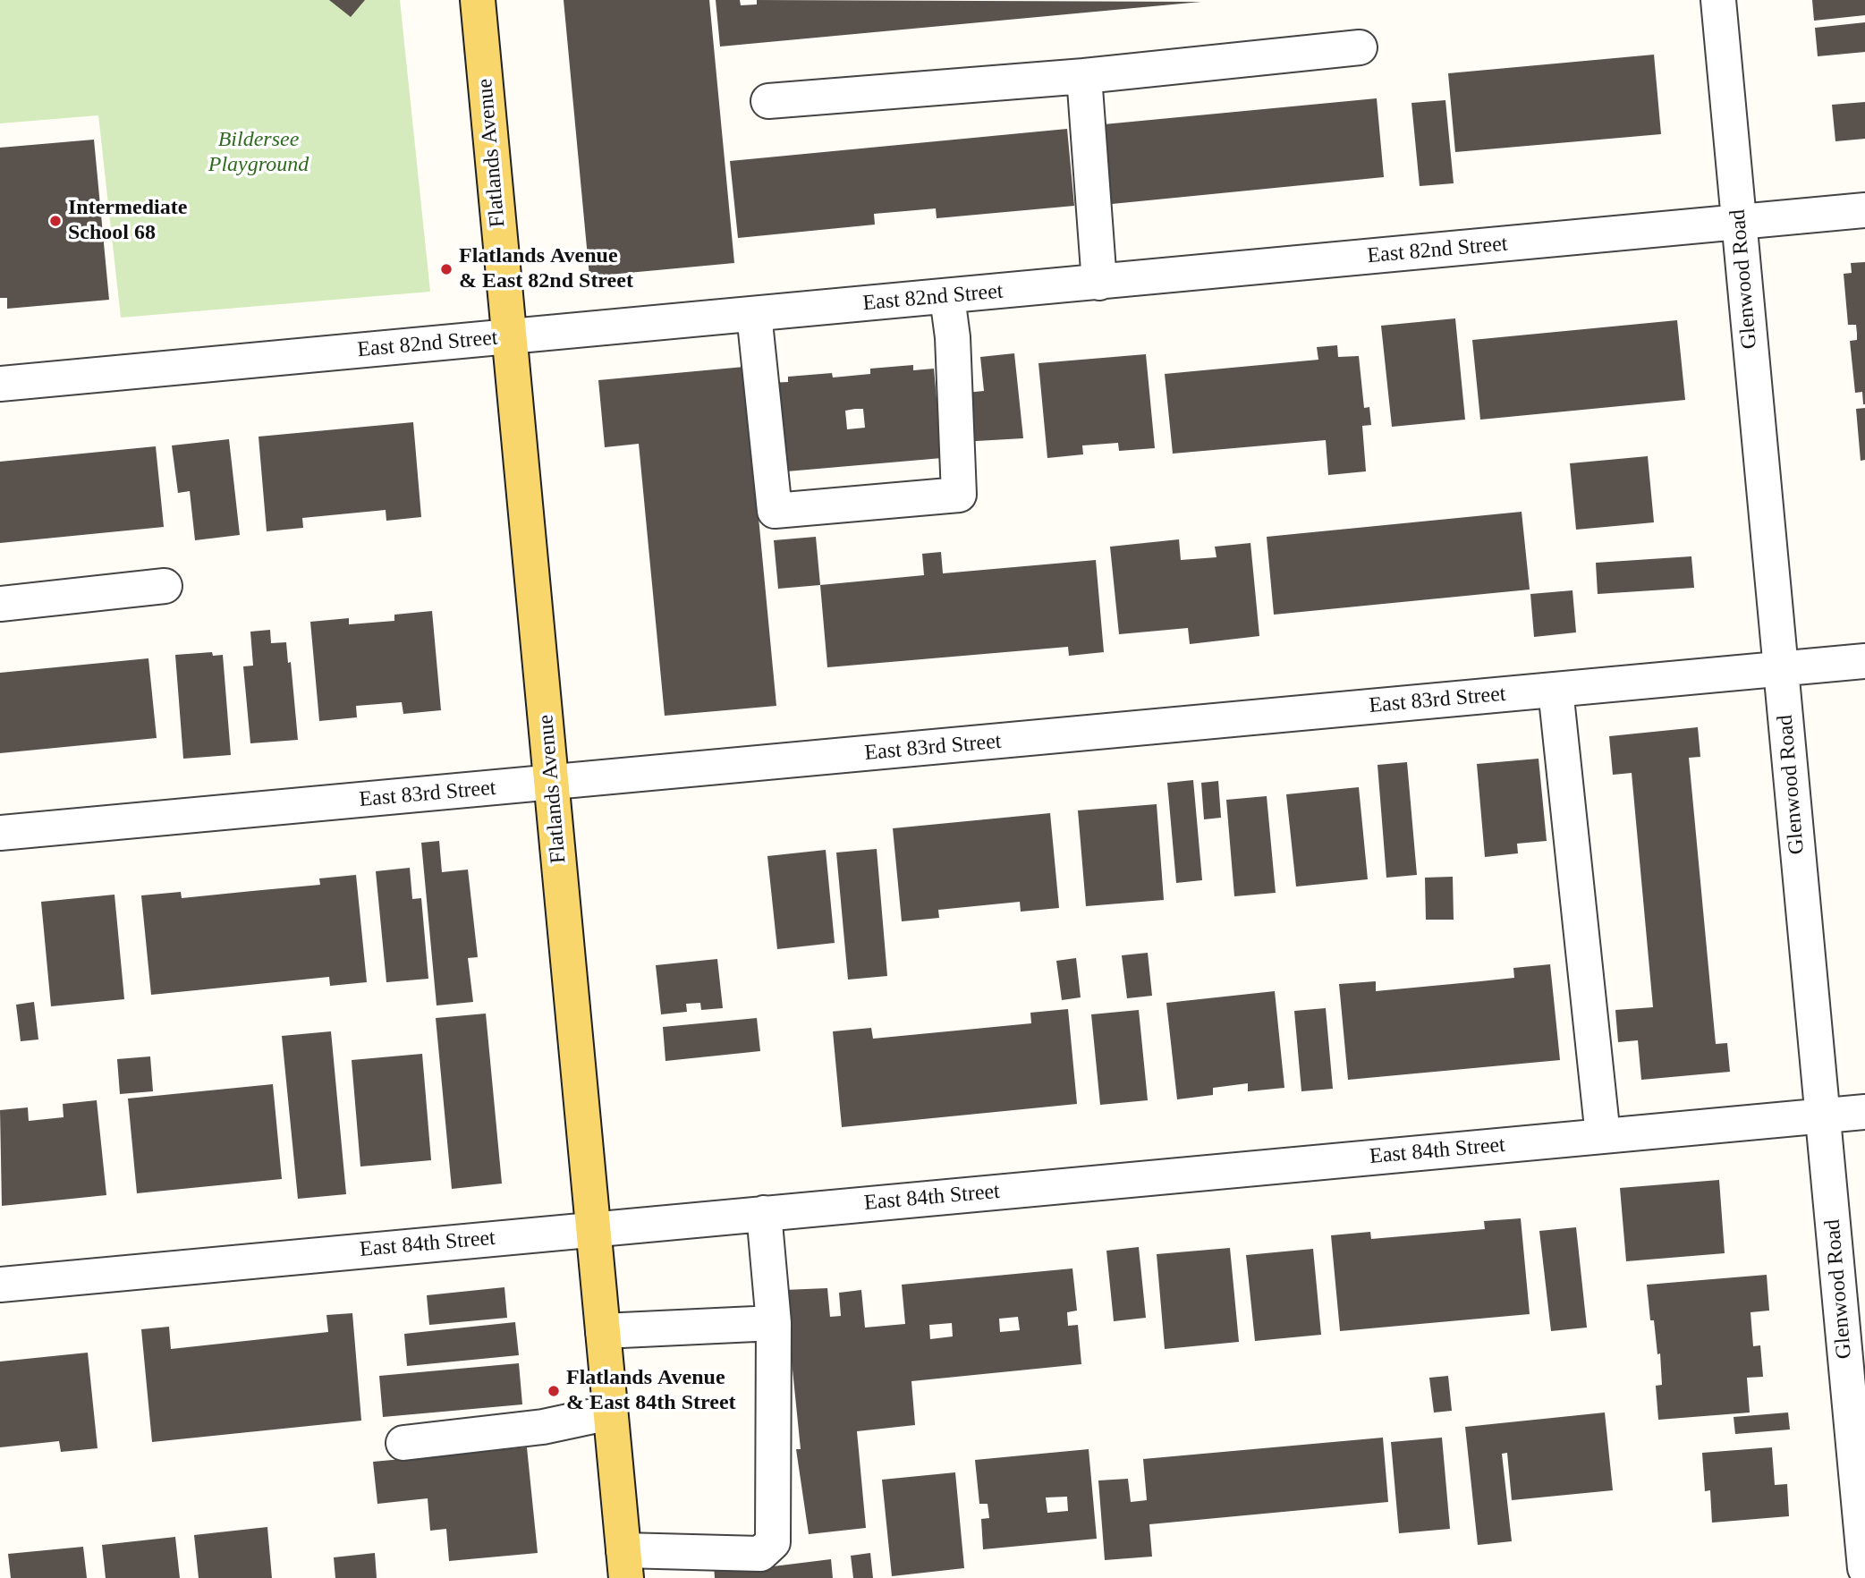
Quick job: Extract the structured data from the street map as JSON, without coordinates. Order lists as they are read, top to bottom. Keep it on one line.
{"streets":{"main road":["Flatlands Avenue"],"street":["East 82nd Street","Glenwood Road","East 83rd Street","East 84th Street"]},"crossings":[["Flatlands Avenue","East 82nd Street"],["Flatlands Avenue","East 83rd Street"],["Flatlands Avenue","East 84th Street"],["East 82nd Street","Glenwood Road"],["Glenwood Road","East 83rd Street"],["Glenwood Road","East 84th Street"]],"parks":["Bildersee Playground"],"places":["Intermediate School 68","Flatlands Avenue & East 82nd Street","Flatlands Avenue & East 84th Street"]}
